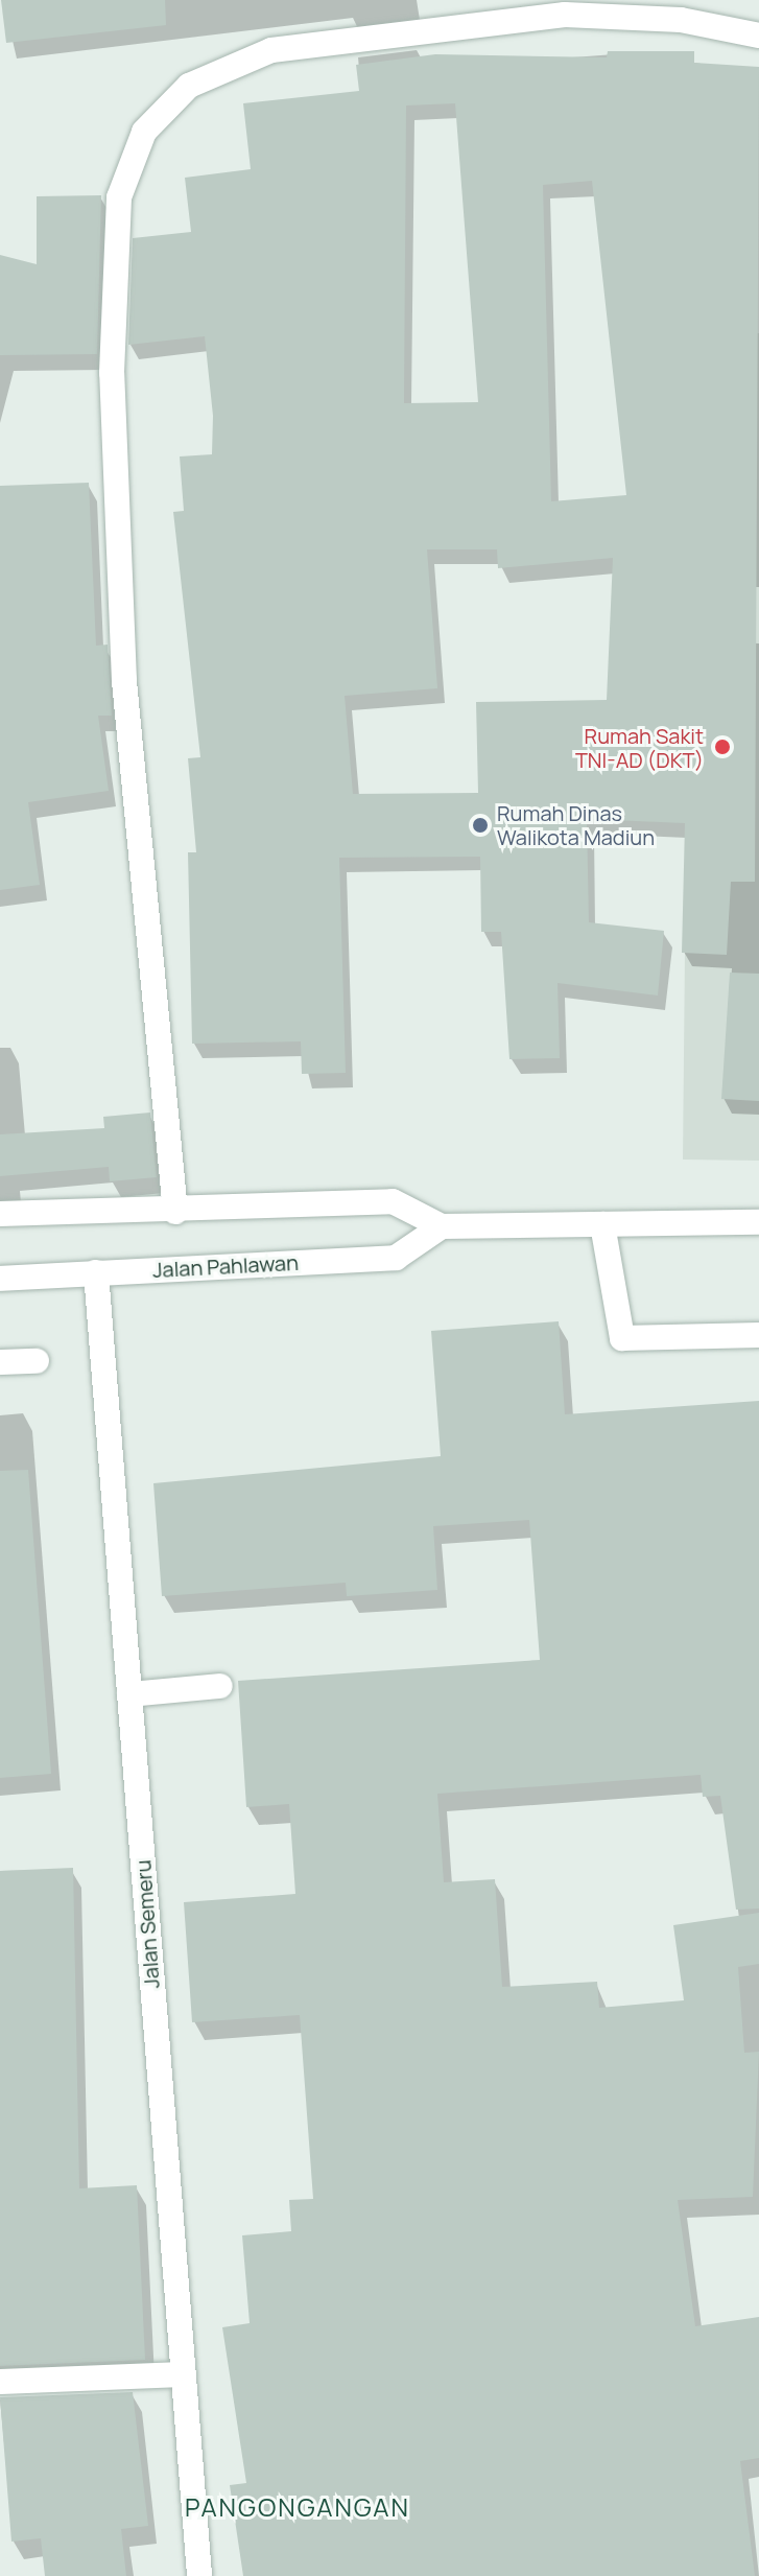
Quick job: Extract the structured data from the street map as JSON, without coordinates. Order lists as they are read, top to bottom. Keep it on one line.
{"streets":{"street":["Jalan Pahlawan","Jalan Semeru"]},"crossings":[["Jalan Pahlawan","Jalan Semeru"]],"districts":["PANGONGANGAN"],"places":["Rumah Sakit TNI-AD (DKT)","Rumah Dinas Walikota Madiun"]}
